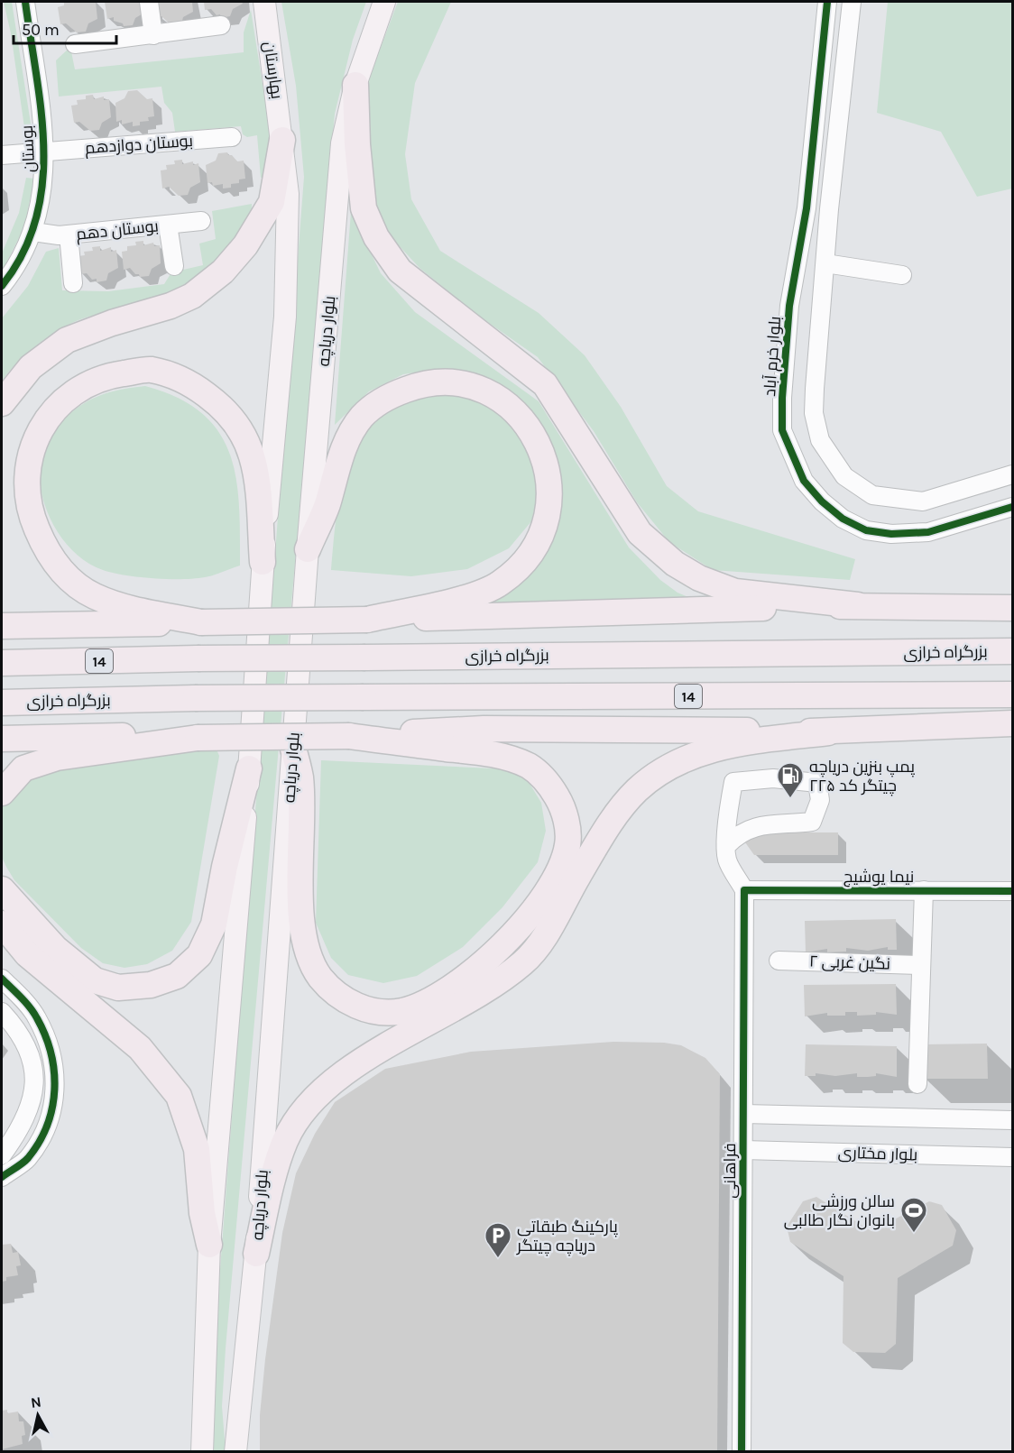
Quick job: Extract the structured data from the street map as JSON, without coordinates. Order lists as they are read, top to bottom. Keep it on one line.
{"streets":{"highway":["بزرگراه خرازی","14"],"main road":["بهارستان","بلوار دریاچه"],"street":["بوستان دوازدهم","بوستان","بوستان دهم","بلوار خرم آباد","نیما یوشیج","نگین غربی ۲","بلوار مختاری","فراهانی"]},"crossings":[["بوستان دوازدهم","بوستان"],["بوستان","بوستان دهم"],["نیما یوشیج","فراهانی"],["بلوار مختاری","فراهانی"]],"places":{"fuel station":["پمپ بنزین دریاچه چیتگر کد ۲۲۵"],"sports":["سالن ورزشی بانوان نگار طالبی"],"parking":["پارکینگ طبقاتی دریاچه چیتگر"]},"scale_bar":"50 m","north":"top"}
